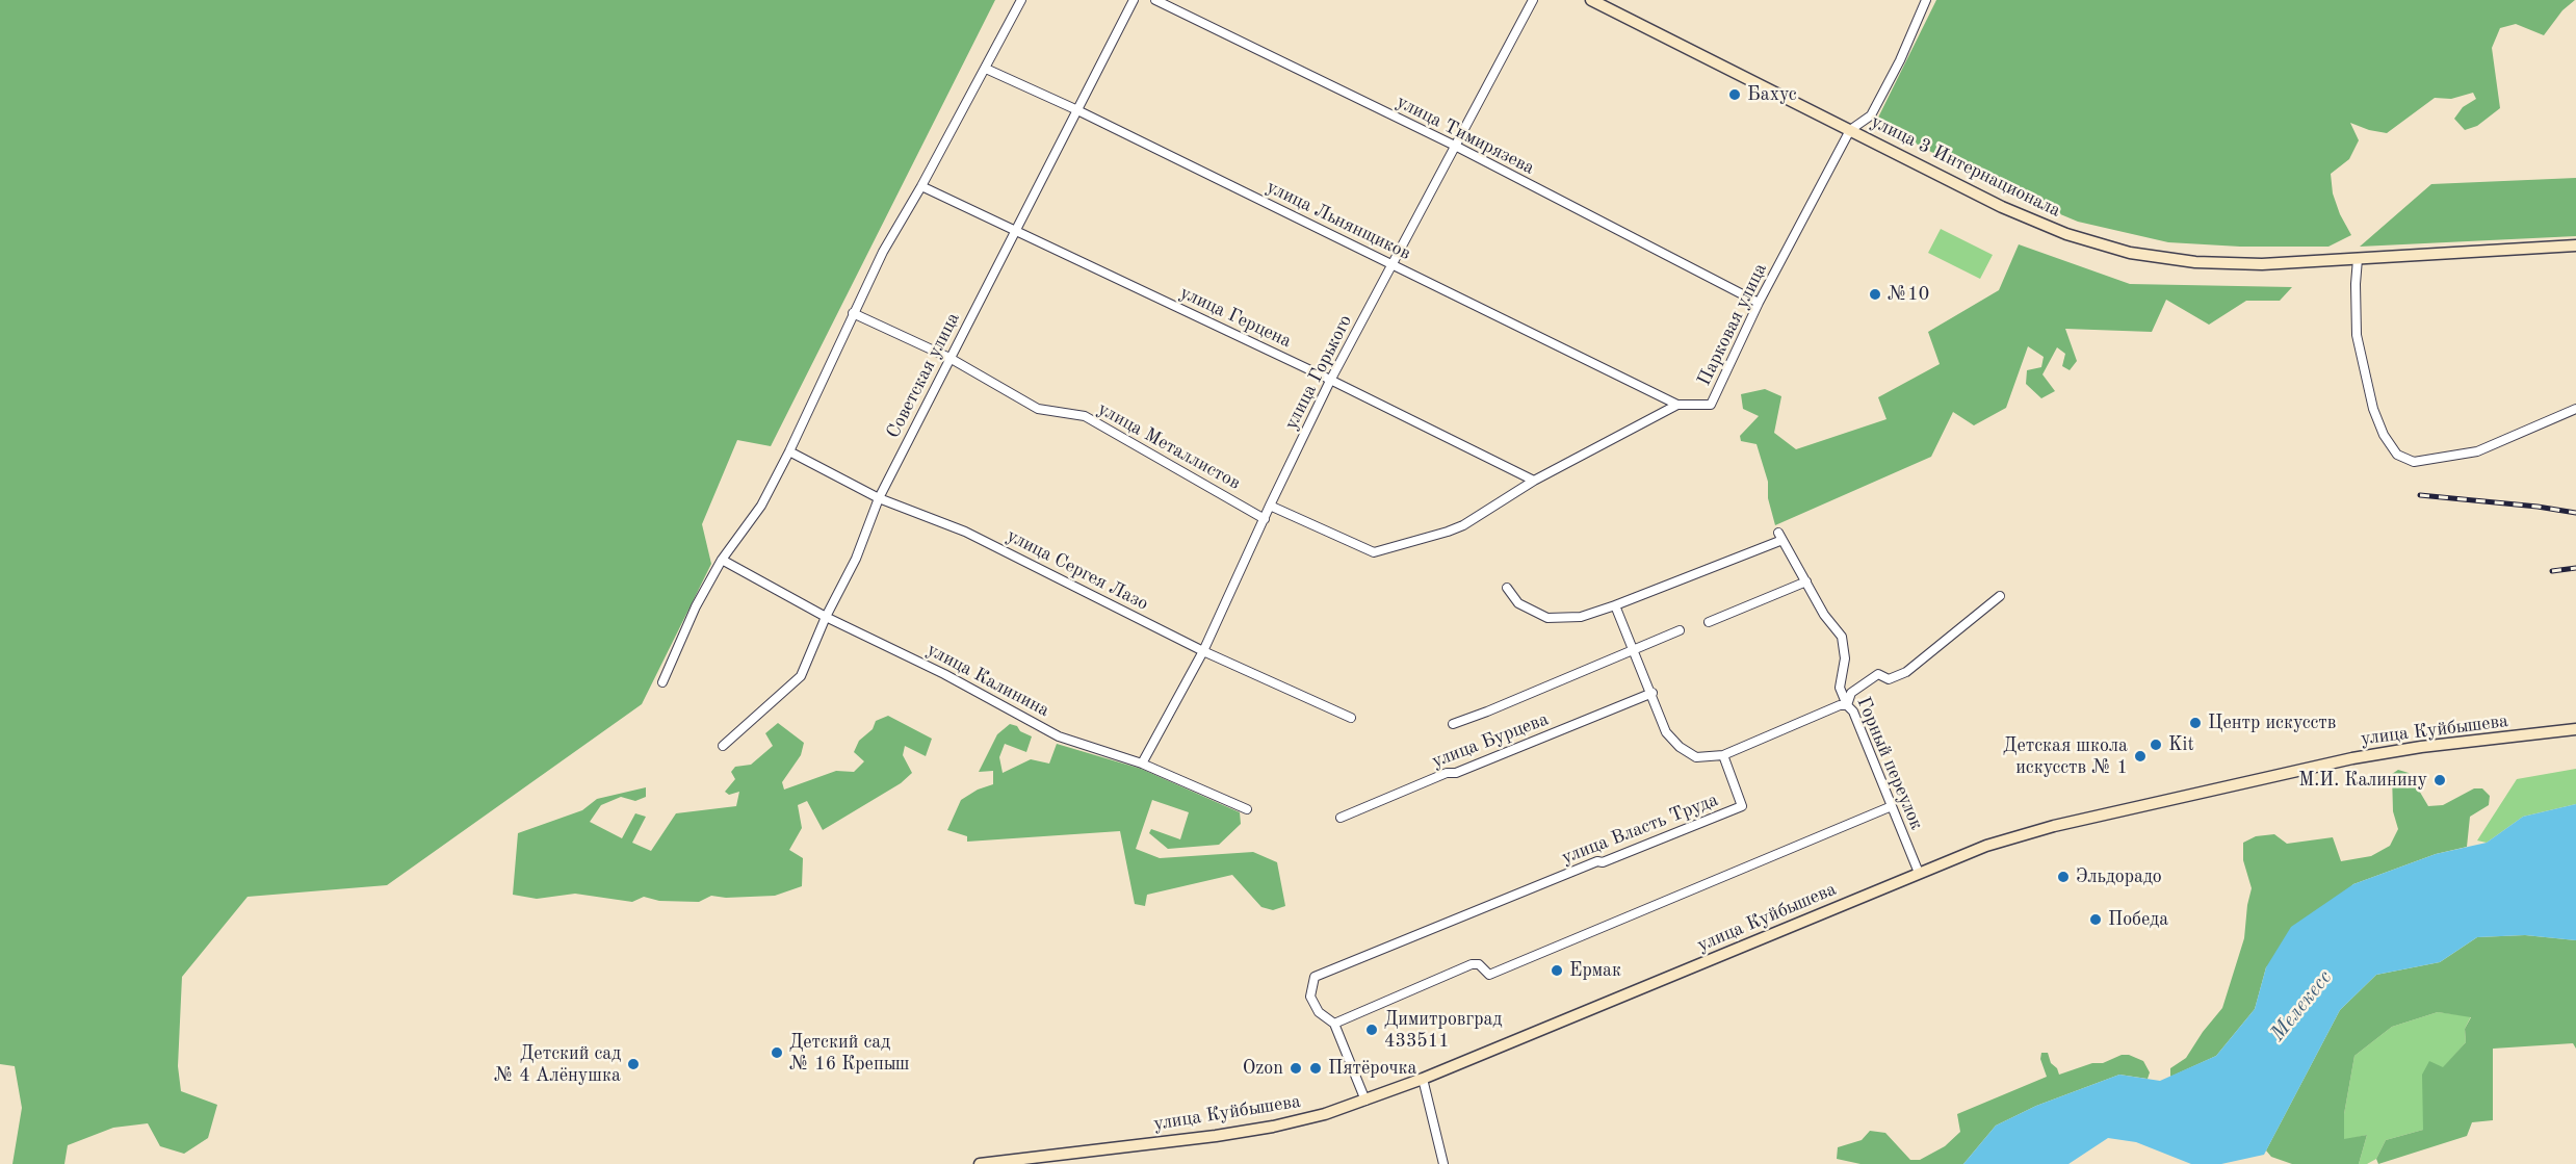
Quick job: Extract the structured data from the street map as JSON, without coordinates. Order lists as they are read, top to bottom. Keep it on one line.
{"streets":{"main road":["улица 3 Интернационала","улица Куйбышева"],"street":["улица Тимирязева","улица Льнянщиков","улица Герцена","Парковая улица","улица Горького","Советская улица","улица Металлистов","улица Сергея Лазо","улица Калинина","улица Бурцева","Горный переулок","улица Власть Труда"]},"crossings":[["улица Тимирязева","Парковая улица"],["улица Тимирязева","улица Горького"],["улица 3 Интернационала","Парковая улица"],["улица Льнянщиков","Парковая улица"],["улица Льнянщиков","улица Горького"],["улица Льнянщиков","Советская улица"],["улица Герцена","Парковая улица"],["улица Герцена","улица Горького"],["улица Герцена","Советская улица"],["Парковая улица","улица Горького"],["улица Горького","улица Металлистов"],["улица Горького","улица Сергея Лазо"],["улица Горького","улица Калинина"],["Советская улица","улица Металлистов"],["Советская улица","улица Сергея Лазо"],["Советская улица","улица Калинина"],["улица Куйбышева","Горный переулок"]],"water":["Мелекесс"],"places":["Бахус","№10","Центр искусств","Kit","Детская школа искусств № 1","М.И. Калинину","Эльдорадо","Победа","Ермак","Димитровград 433511","Детский сад № 16 Крепыш","Детский сад № 4 Алёнушка","Ozon","Пятёрочка"]}
